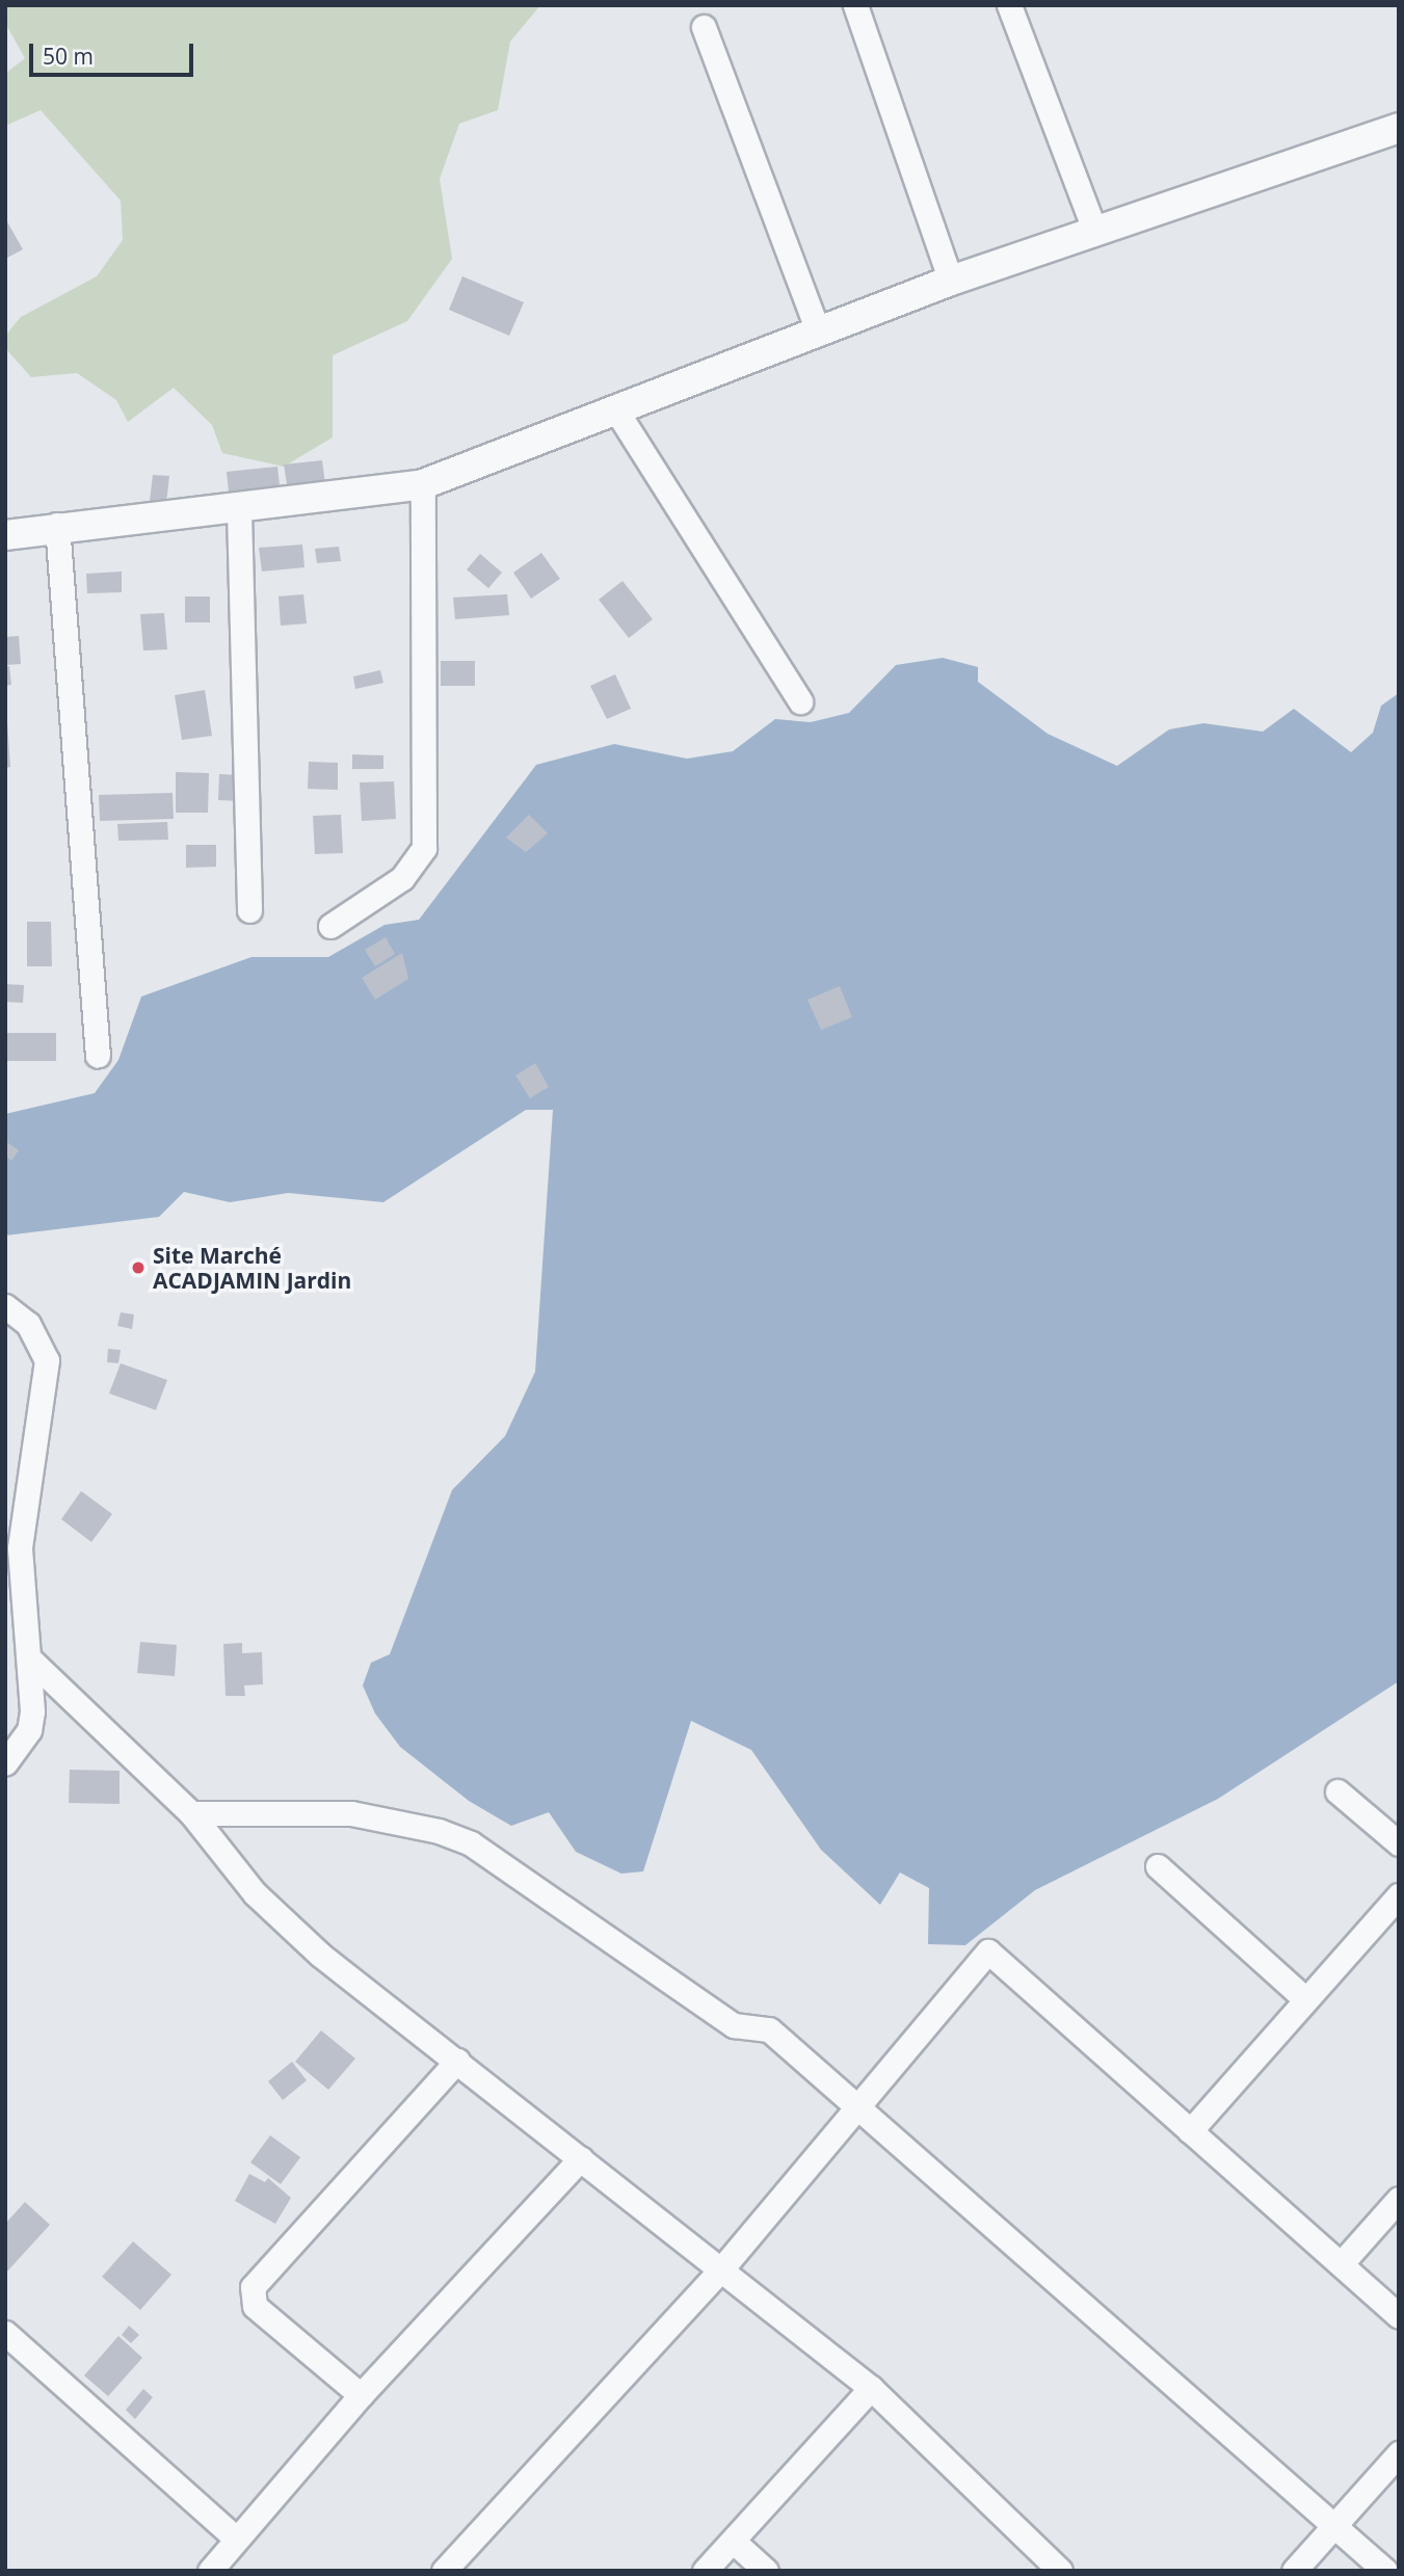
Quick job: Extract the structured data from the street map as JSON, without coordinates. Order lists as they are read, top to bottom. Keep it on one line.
{"places":["Site Marché ACADJAMIN Jardin"],"scale_bar":"50 m"}
